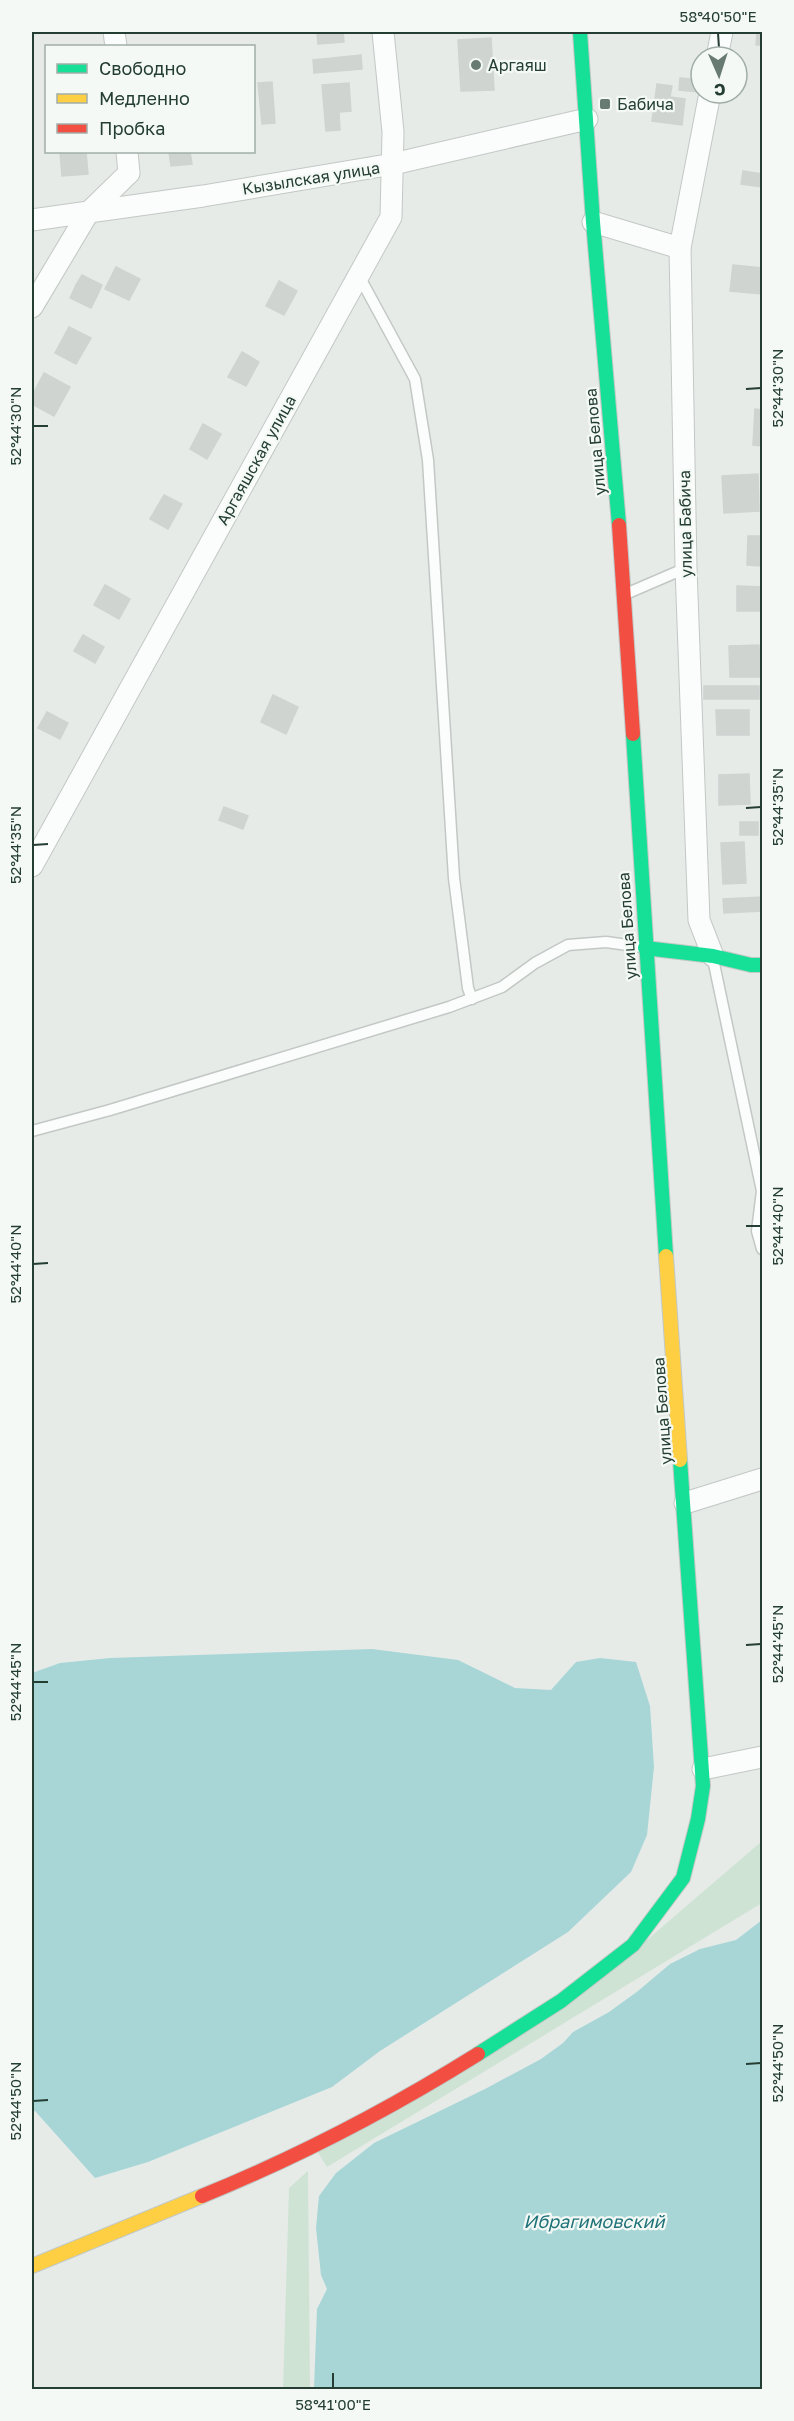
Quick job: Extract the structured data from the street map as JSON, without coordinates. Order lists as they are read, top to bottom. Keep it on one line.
{"streets":{"main road":["улица Белова"],"street":["Кызылская улица","Аргаяшская улица","улица Бабича"]},"crossings":[["Кызылская улица","улица Белова"],["Кызылская улица","Аргаяшская улица"]],"water":["Ибрагимовский"],"places":{"other":["Аргаяш"],"transit":["Бабича"]},"legend":["Свободно","Медленно","Пробка"],"north":"bottom","coordinates":["58°40'50\"E","52°44'30\"N","52°44'35\"N","52°44'40\"N","52°44'45\"N","52°44'50\"N","58°41'00\"E"]}
